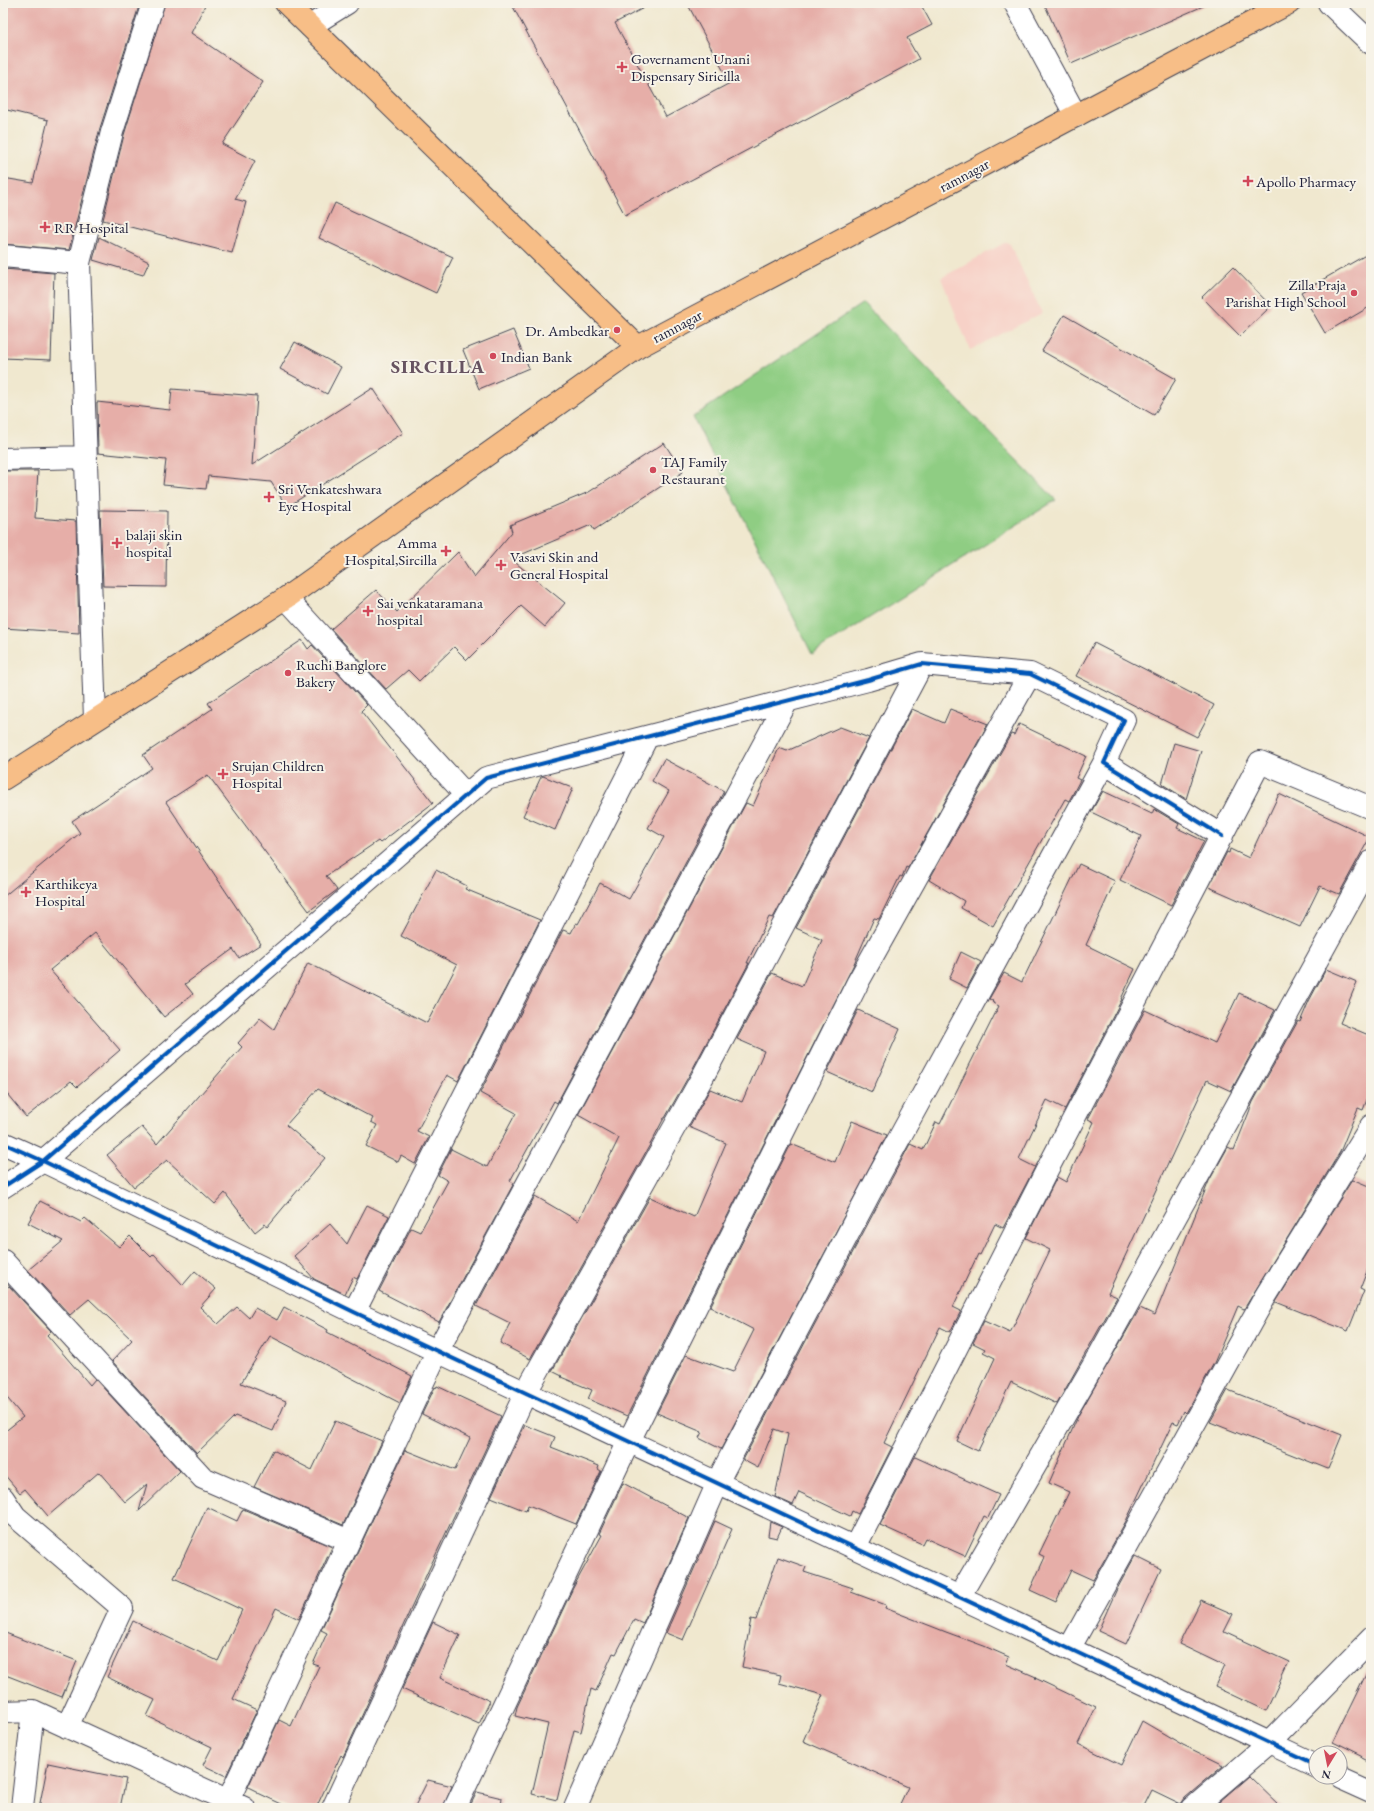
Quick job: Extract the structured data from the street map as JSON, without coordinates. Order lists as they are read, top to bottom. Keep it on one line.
{"streets":{"main road":["ramnagar"]},"districts":["SIRCILLA"],"places":{"health":["Governament Unani Dispensary Siricilla","Apollo Pharmacy","RR Hospital","Sri Venkateshwara Eye Hospital","balaji skin hospital","Amma Hospital,Sircilla","Vasavi Skin and General Hospital","Sai venkataramana hospital","Srujan Children Hospital","Karthikeya Hospital"],"other":["Zilla Praja Parishat High School","Dr. Ambedkar","Indian Bank","TAJ Family Restaurant","Ruchi Banglore Bakery"]},"north":"bottom"}
